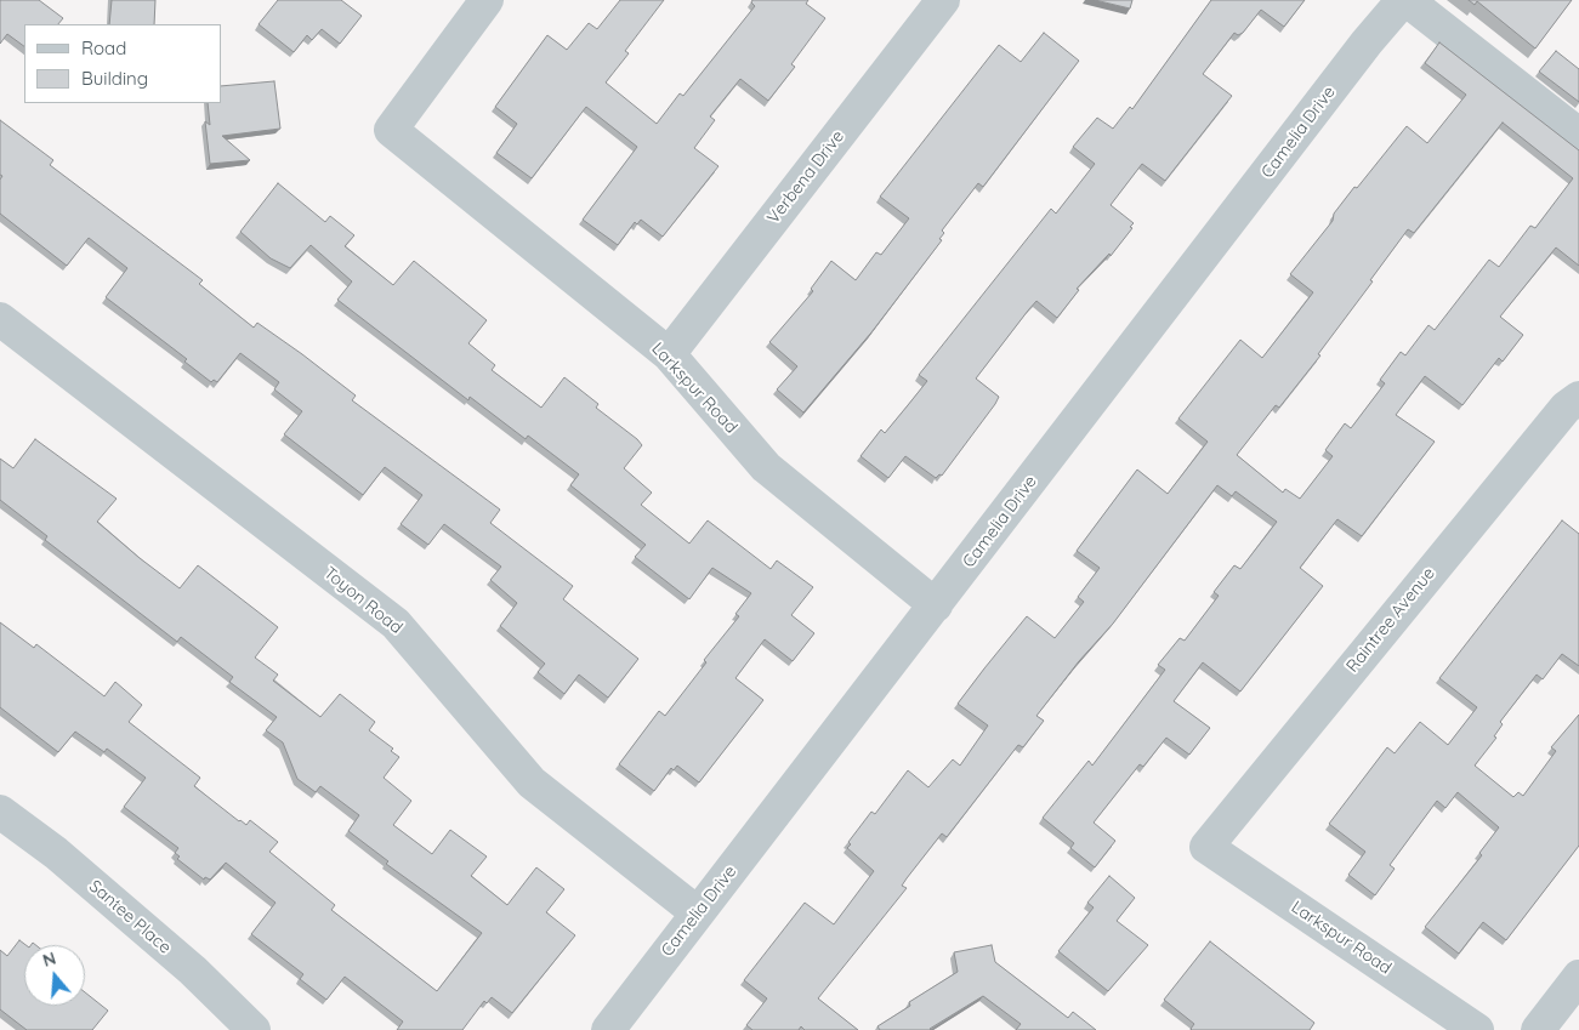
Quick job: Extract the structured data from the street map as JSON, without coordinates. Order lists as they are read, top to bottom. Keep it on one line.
{"streets":{"street":["Camelia Drive","Verbena Drive","Larkspur Road","Toyon Road","Raintree Avenue","Santee Place"]},"crossings":[["Camelia Drive","Larkspur Road"],["Camelia Drive","Toyon Road"],["Verbena Drive","Larkspur Road"],["Larkspur Road","Raintree Avenue"]],"legend":["Road","Building"],"north":"top"}
